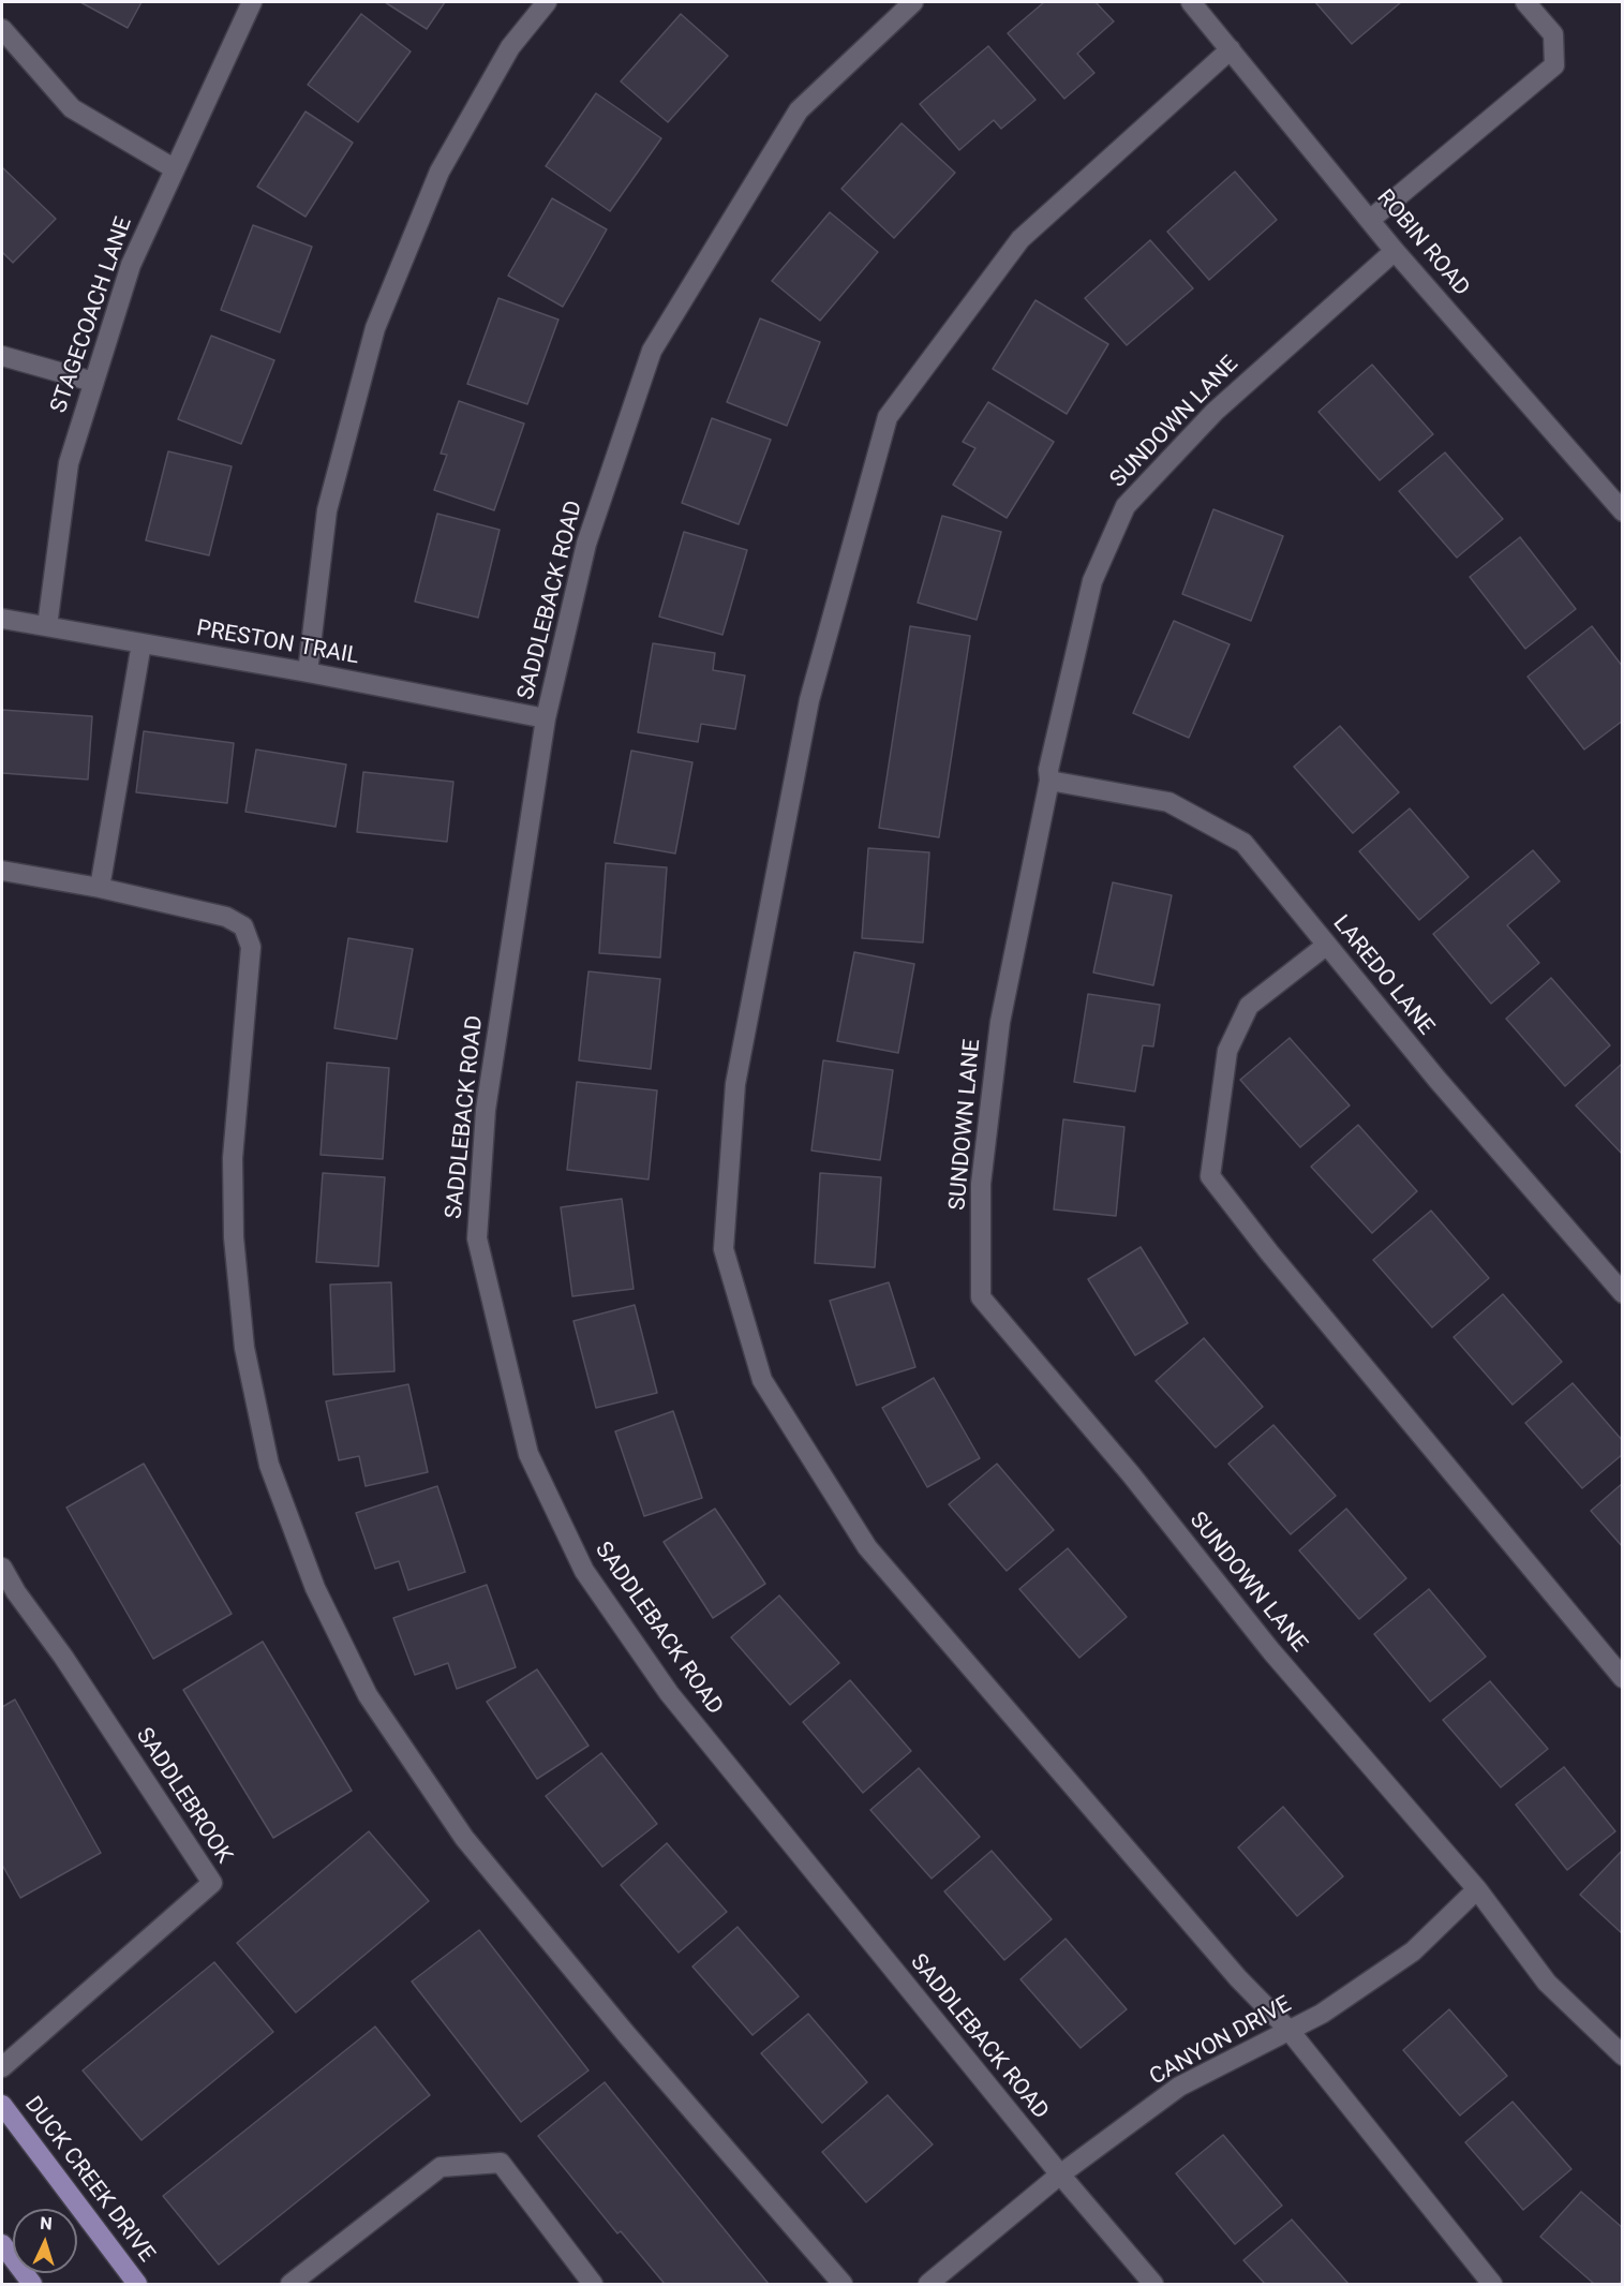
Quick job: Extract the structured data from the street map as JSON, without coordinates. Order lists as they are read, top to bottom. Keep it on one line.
{"streets":{"main road":["DUCK CREEK DRIVE"],"street":["ROBIN ROAD","STAGECOACH LANE","SUNDOWN LANE","SADDLEBACK ROAD","PRESTON TRAIL","LAREDO LANE","SADDLEBROOK","CANYON DRIVE"]},"crossings":[["ROBIN ROAD","SUNDOWN LANE"],["STAGECOACH LANE","PRESTON TRAIL"],["SUNDOWN LANE","LAREDO LANE"],["SUNDOWN LANE","CANYON DRIVE"],["SADDLEBACK ROAD","PRESTON TRAIL"],["SADDLEBACK ROAD","CANYON DRIVE"]],"north":"top"}
